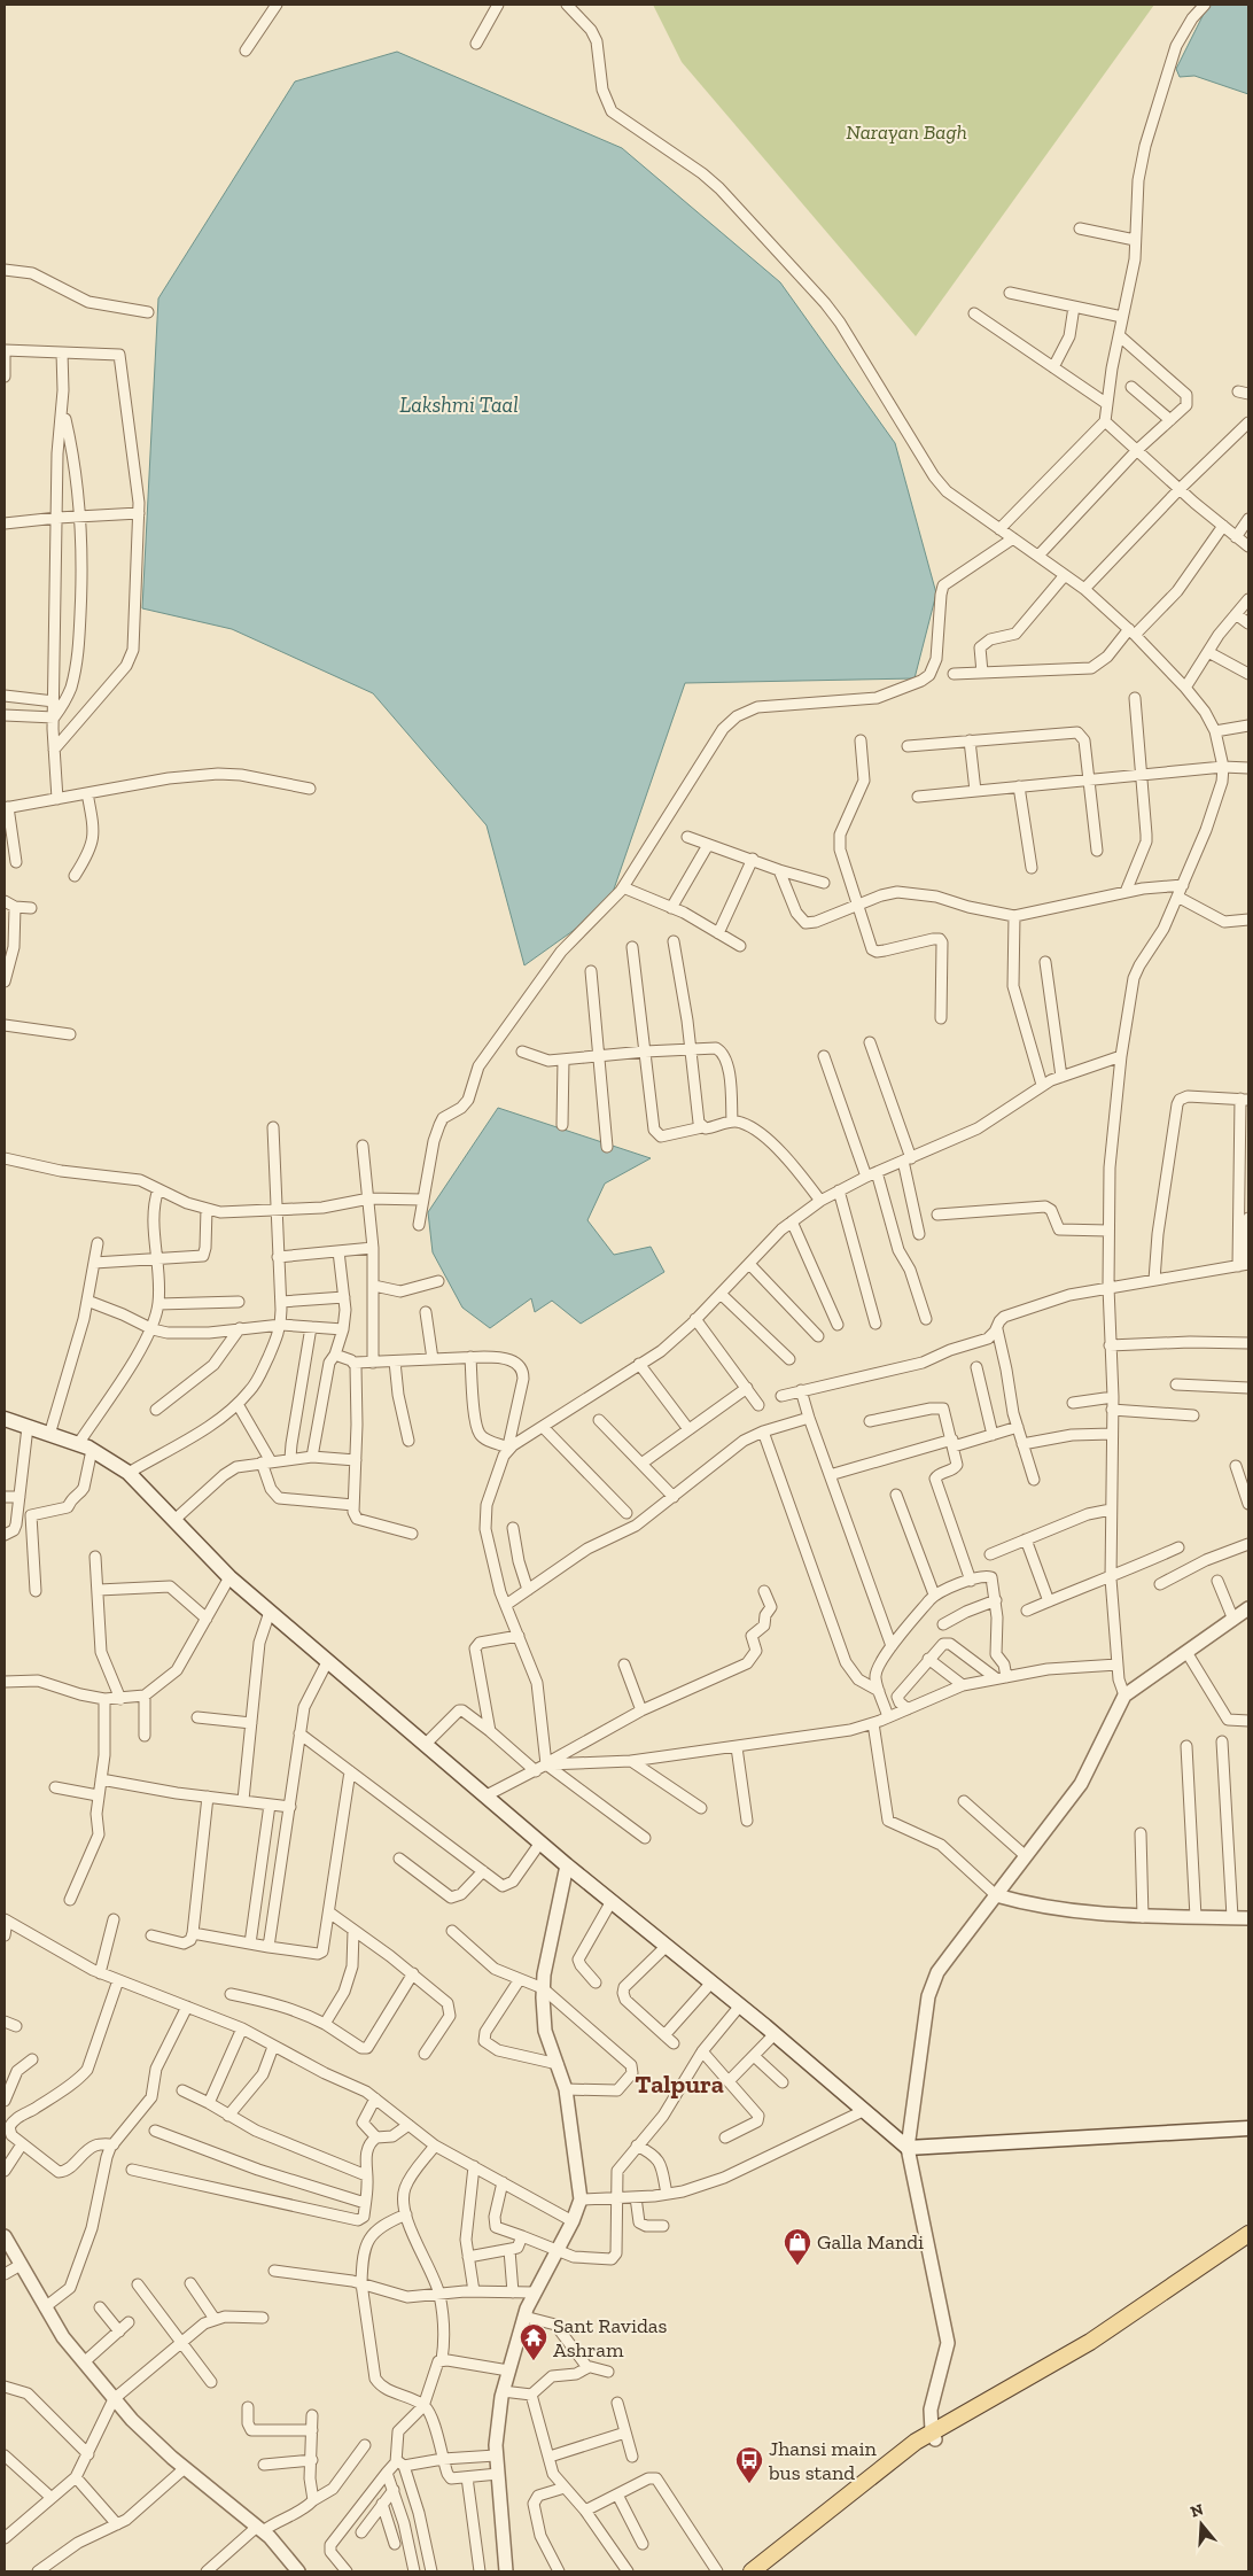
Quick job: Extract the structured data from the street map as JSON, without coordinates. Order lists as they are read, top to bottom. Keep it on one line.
{"districts":["Talpura"],"water":["Lakshmi Taal"],"parks":["Narayan Bagh"],"places":{"shop":["Galla Mandi"],"temple":["Sant Ravidas Ashram"],"bus stop":["Jhansi main bus stand"]},"north":"top"}
